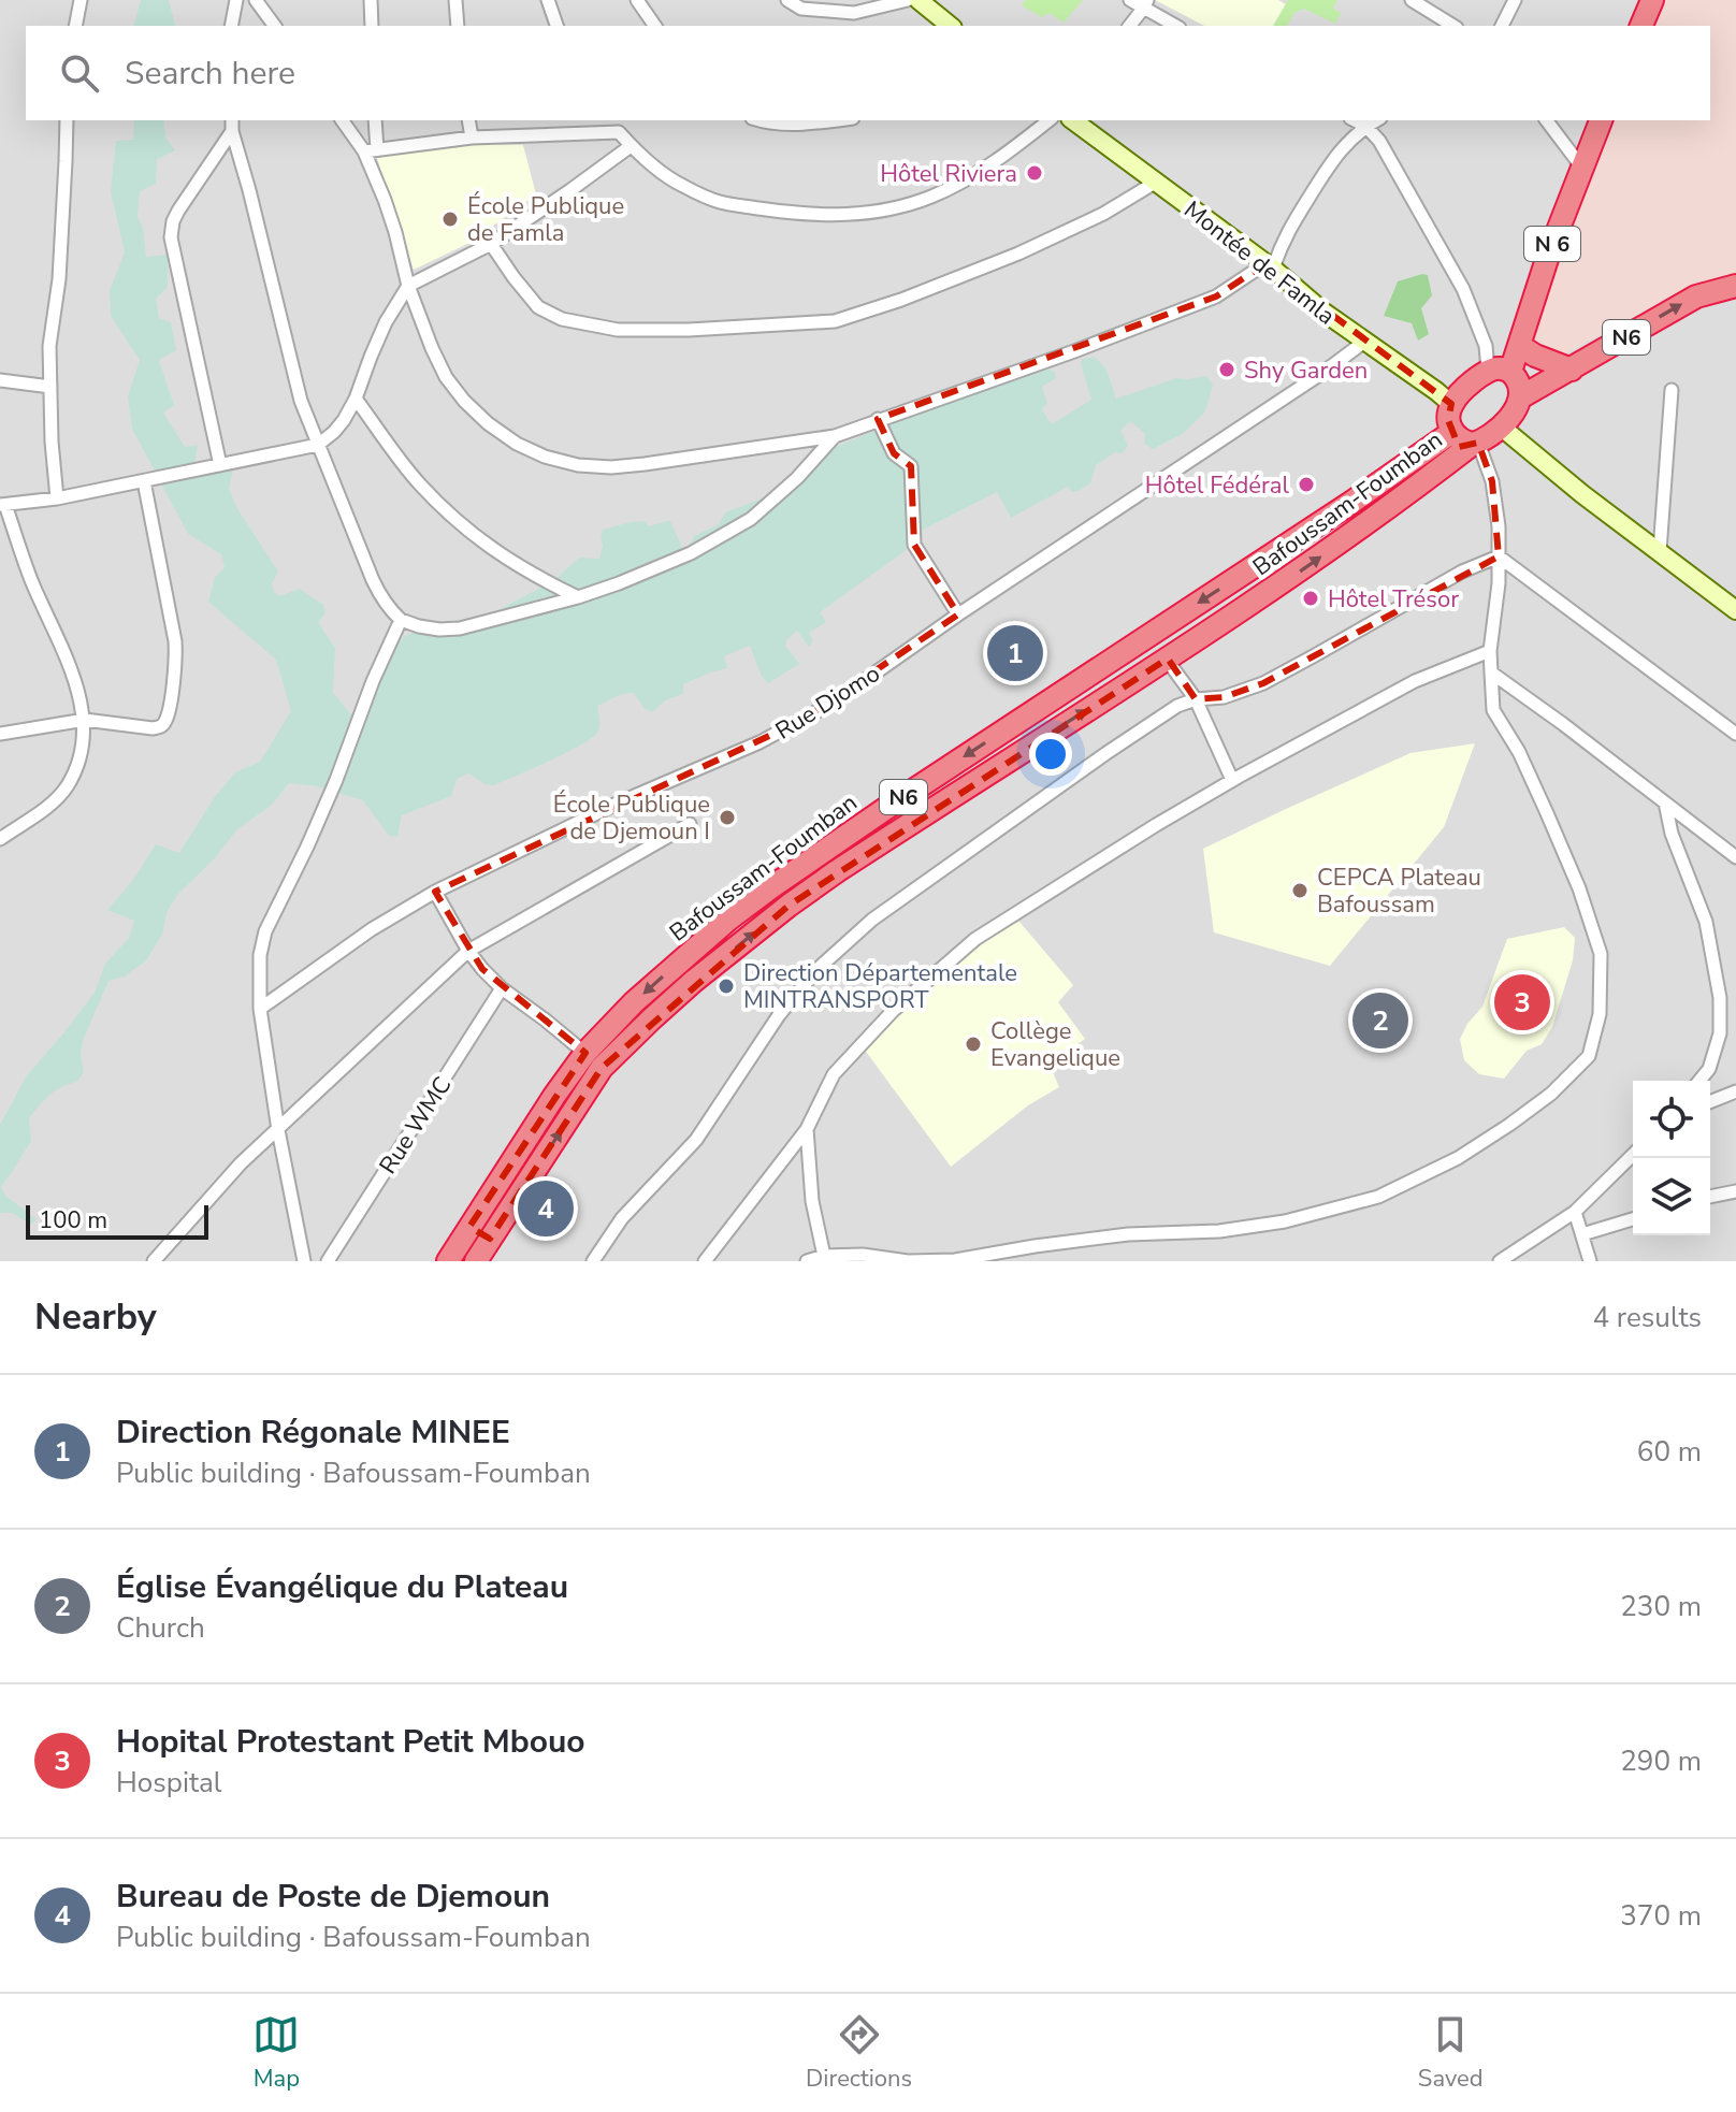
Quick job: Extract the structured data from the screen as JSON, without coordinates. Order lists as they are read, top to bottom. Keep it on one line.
{"streets":{"highway":["N 6","N6","Bafoussam-Foumban"],"street":["Montée de Famla","Rue Djomo","Rue WMC"]},"crossings":[["N 6","Montée de Famla"],["N 6","N6"],["N 6","Bafoussam-Foumban"],["Montée de Famla","N6"],["Montée de Famla","Bafoussam-Foumban"],["Montée de Famla","Rue Djomo"],["N6","Bafoussam-Foumban"]],"places":["Hôtel Riviera","École Publique de Famla","Shy Garden","Hôtel Fédéral","Hôtel Trésor","École Publique de Djemoun I","CEPCA Plateau Bafoussam","Direction Départementale MINTRANSPORT","Collège Evangelique"],"scale_bar":"100 m","page":{"search":"Search here","pins":["1","3","2","4"],"scale":"100 m","heading":["Nearby","4 results"],"list":[{"mark":"1","name":"Direction Régonale MINEE","note":"Public building · Bafoussam-Foumban","value":"60 m"},{"mark":"2","name":"Église Évangélique du Plateau","note":"Church","value":"230 m"},{"mark":"3","name":"Hopital Protestant Petit Mbouo","note":"Hospital","value":"290 m"},{"mark":"4","name":"Bureau de Poste de Djemoun","note":"Public building · Bafoussam-Foumban","value":"370 m"}],"nav":["Map","Directions","Saved"]}}
